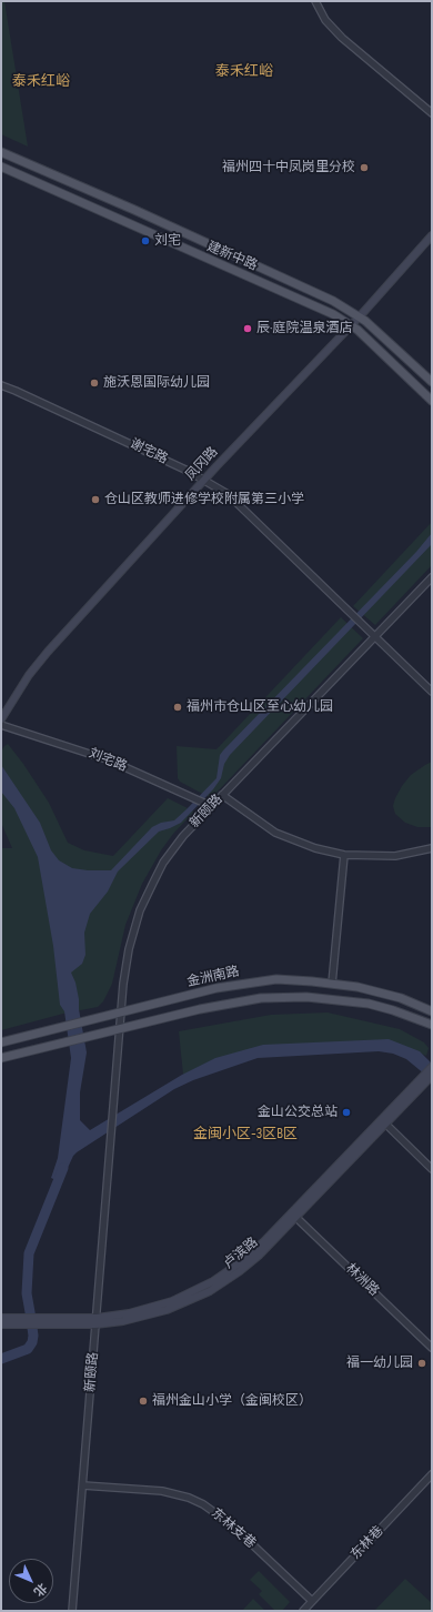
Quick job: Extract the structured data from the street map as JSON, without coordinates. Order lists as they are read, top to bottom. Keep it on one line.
{"streets":{"main road":["建新中路","凤冈路","金洲南路","卢滨路"],"street":["谢宅路","刘宅路","新颐路","林洲路","东林支巷","东林巷"]},"crossings":[["建新中路","凤冈路"],["谢宅路","凤冈路"],["谢宅路","新颐路"],["刘宅路","新颐路"],["新颐路","金洲南路"],["新颐路","卢滨路"],["新颐路","东林支巷"],["卢滨路","林洲路"],["东林支巷","东林巷"]],"districts":["泰禾红峪","泰禾红峪","金闽小区-3区B区"],"places":["福州四十中凤岗里分校","刘宅","辰·庭院温泉酒店","施沃恩国际幼儿园","仓山区教师进修学校附属第三小学","福州市仓山区至心幼儿园","金山公交总站","福一幼儿园","福州金山小学（金闽校区）"],"north":"bottom right"}
